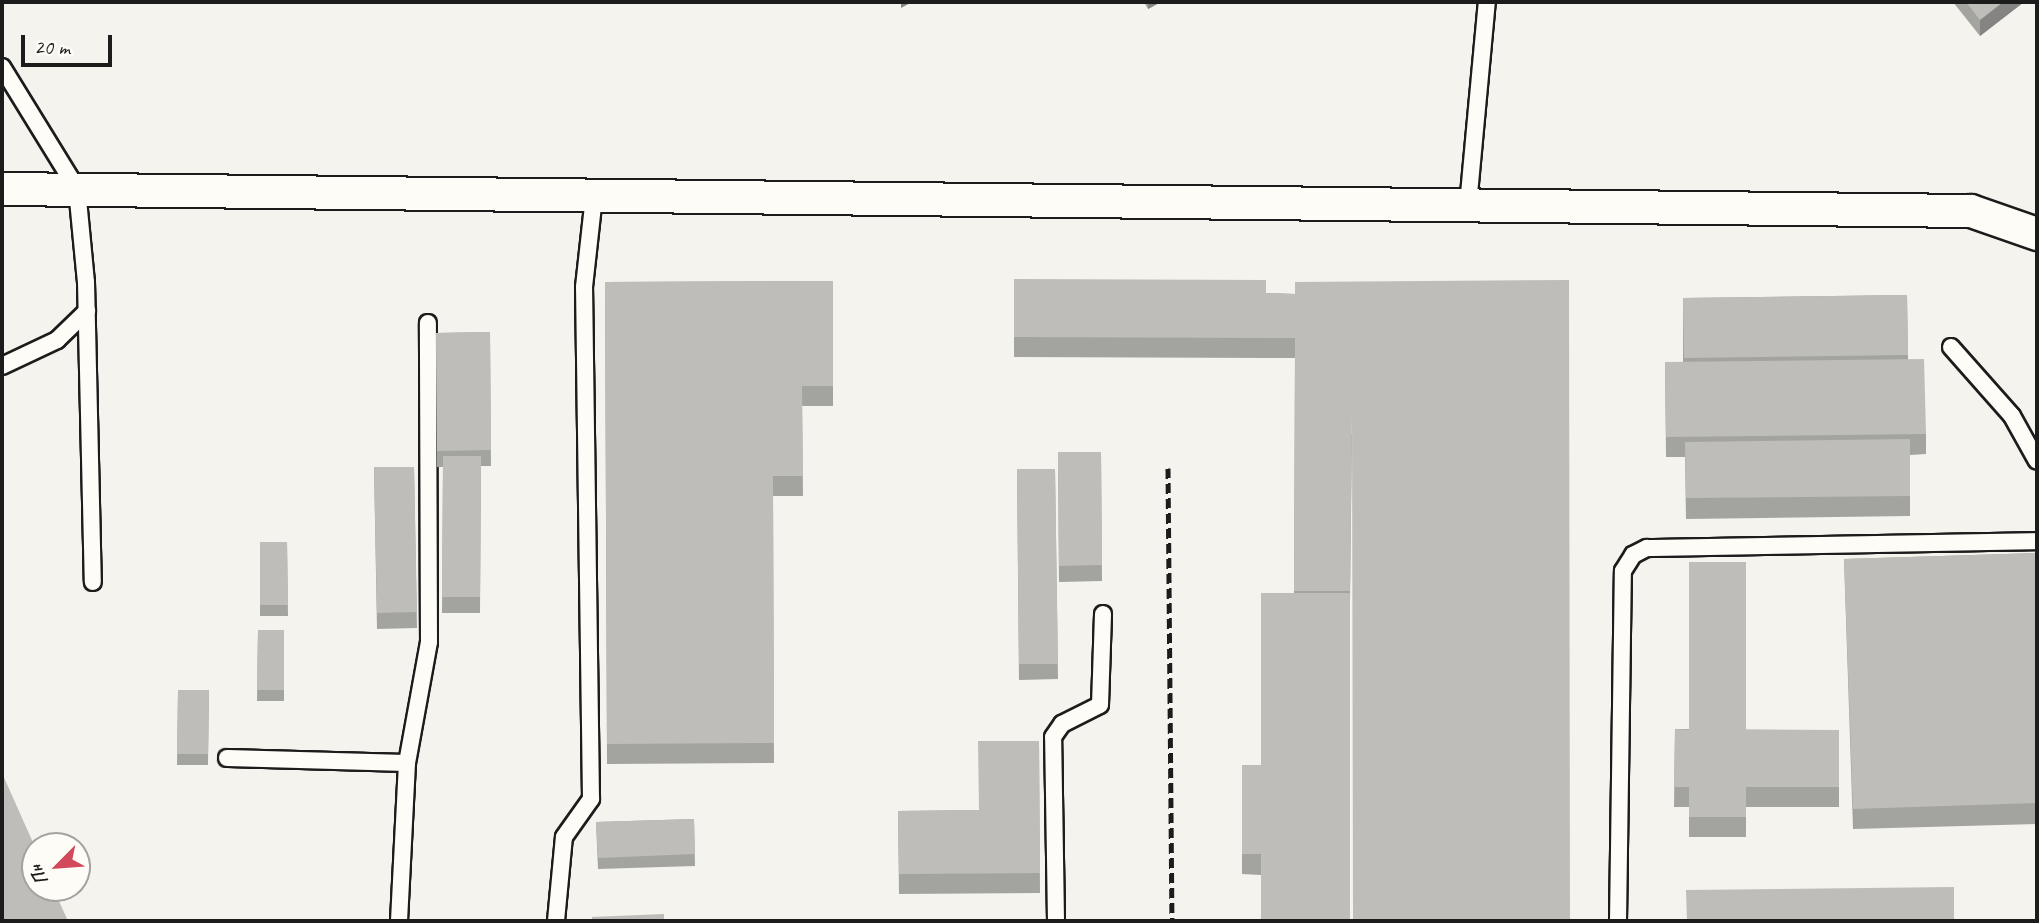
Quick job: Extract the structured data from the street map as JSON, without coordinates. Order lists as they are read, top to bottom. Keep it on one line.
{"scale_bar":"20 m","north":"bottom left"}
